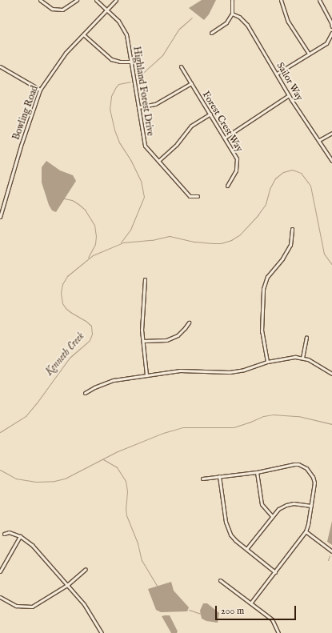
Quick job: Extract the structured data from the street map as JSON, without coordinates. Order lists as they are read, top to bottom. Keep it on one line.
{"streets":{"street":["Sailor Way","Highland Forest Drive","Bowling Road","Forest Crest Way"]},"crossings":[["Highland Forest Drive","Bowling Road"]],"water":["Kenneth Creek"],"scale_bar":"200 m"}
